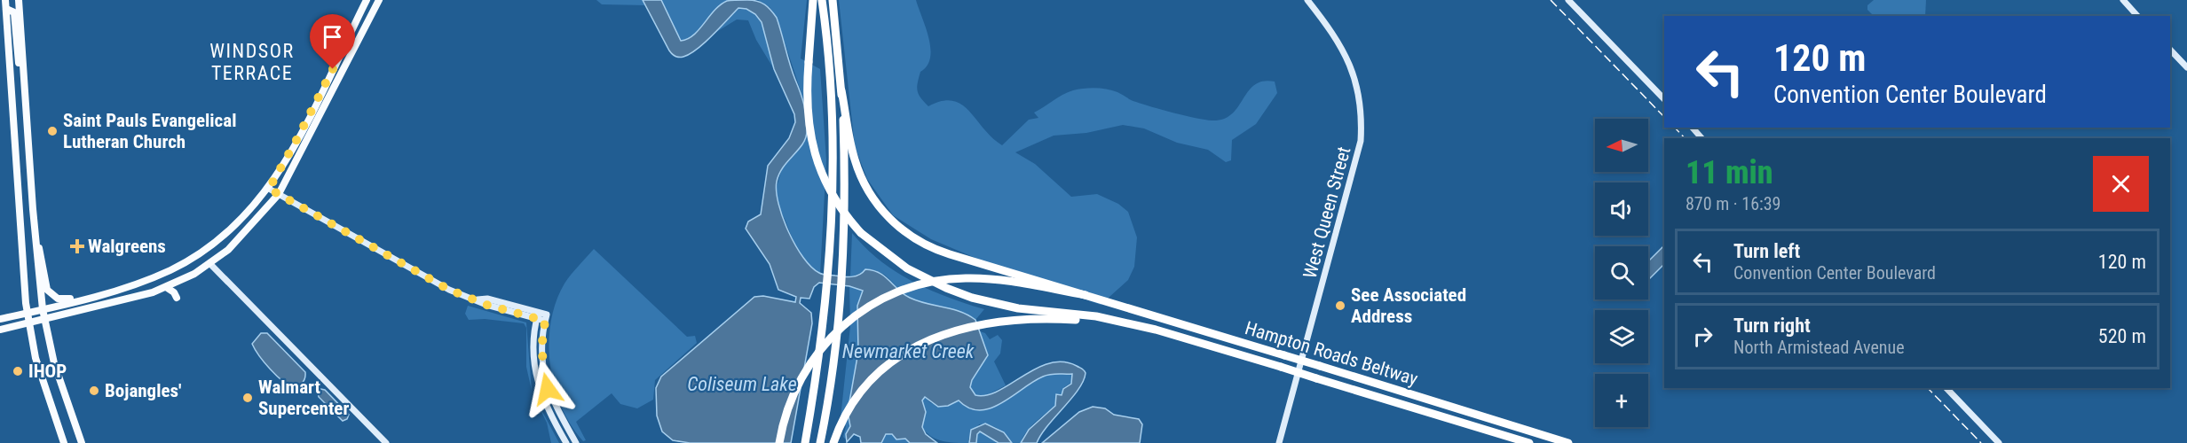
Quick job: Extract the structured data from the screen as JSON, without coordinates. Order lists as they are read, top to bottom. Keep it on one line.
{"streets":{"highway":["Hampton Roads Beltway"],"street":["West Queen Street"]},"districts":["WINDSOR TERRACE"],"water":["Newmarket Creek","Coliseum Lake"],"places":{"other":["Saint Pauls Evangelical Lutheran Church","See Associated Address","IHOP","Bojangles'","Walmart Supercenter"],"health":["Walgreens"]},"north":"left","page":{"turn":["120 m","Convention Center Boulevard"],"map_buttons":"+","heading":["11 min","870 m · 16:39"],"list":[{"name":"Turn left","note":"Convention Center Boulevard","value":"120 m"},{"name":"Turn right","note":"North Armistead Avenue","value":"520 m"}]}}
